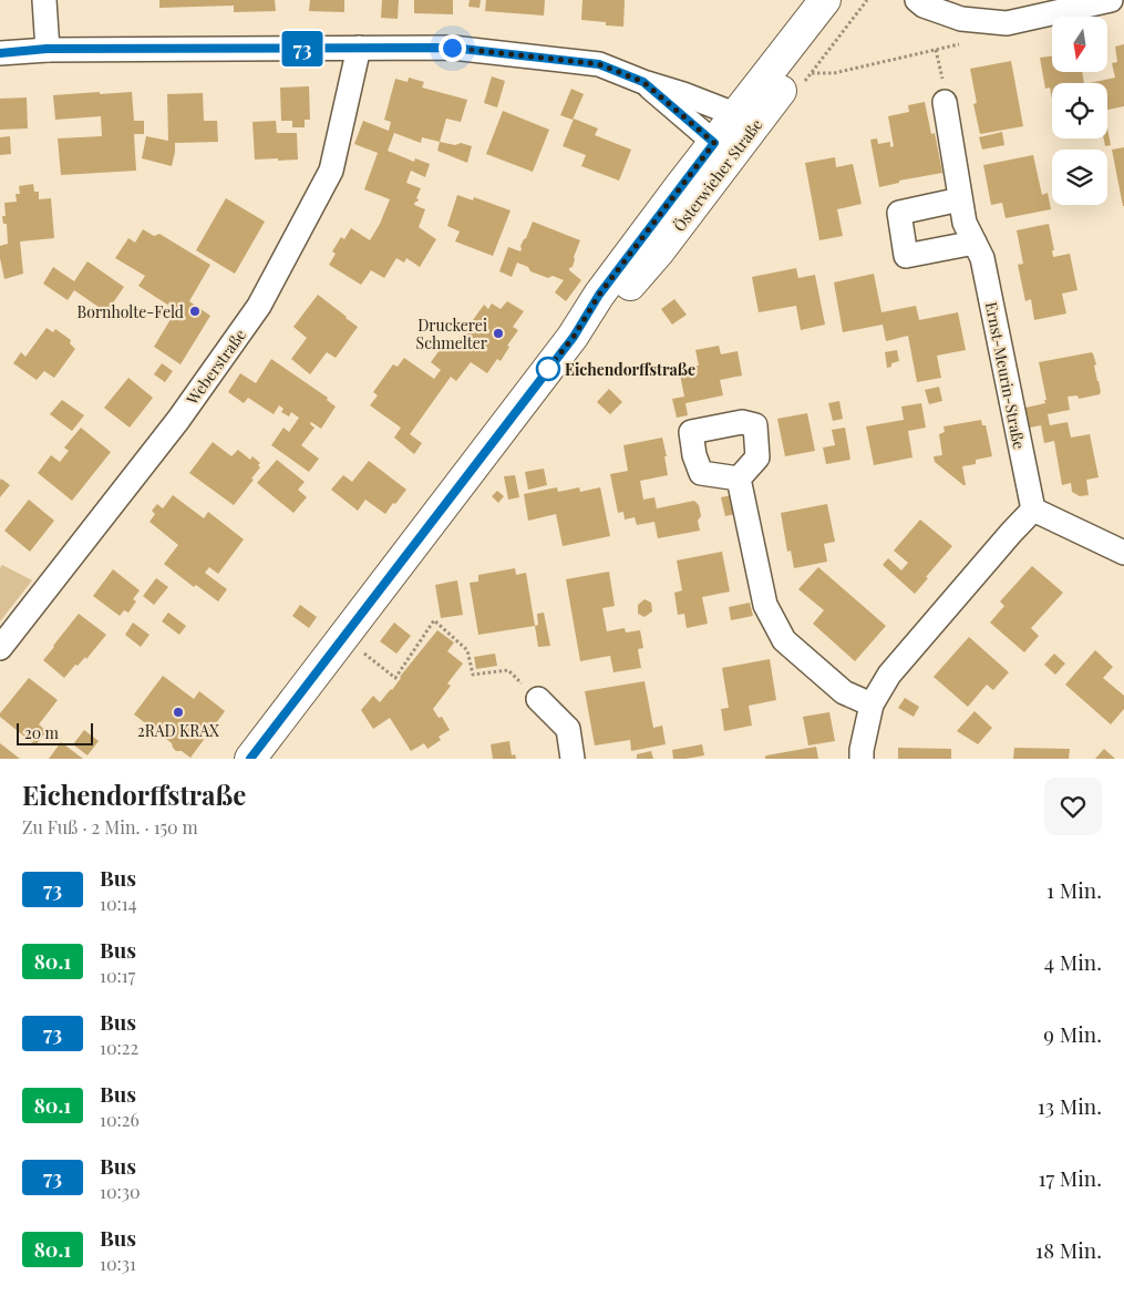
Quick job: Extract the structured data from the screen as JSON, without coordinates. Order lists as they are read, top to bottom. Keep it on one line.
{"streets":{"street":["Österwieher Straße","Weberstraße","Ernst-Meurin-Straße"]},"places":["Bornholte-Feld","Druckerei Schmelter","Eichendorffstraße","2RAD KRAX"],"lines":["bus line 73"],"scale_bar":"20 m","north":"bottom","page":{"on_map":"73","scale":"20 m","heading":["Eichendorffstraße","Zu Fuß · 2 Min. · 150 m"],"list":[{"mark":"73","name":"Bus","note":"10:14","value":"1 Min."},{"mark":"80.1","name":"Bus","note":"10:17","value":"4 Min."},{"mark":"73","name":"Bus","note":"10:22","value":"9 Min."},{"mark":"80.1","name":"Bus","note":"10:26","value":"13 Min."},{"mark":"73","name":"Bus","note":"10:30","value":"17 Min."},{"mark":"80.1","name":"Bus","note":"10:31","value":"18 Min."}]}}
